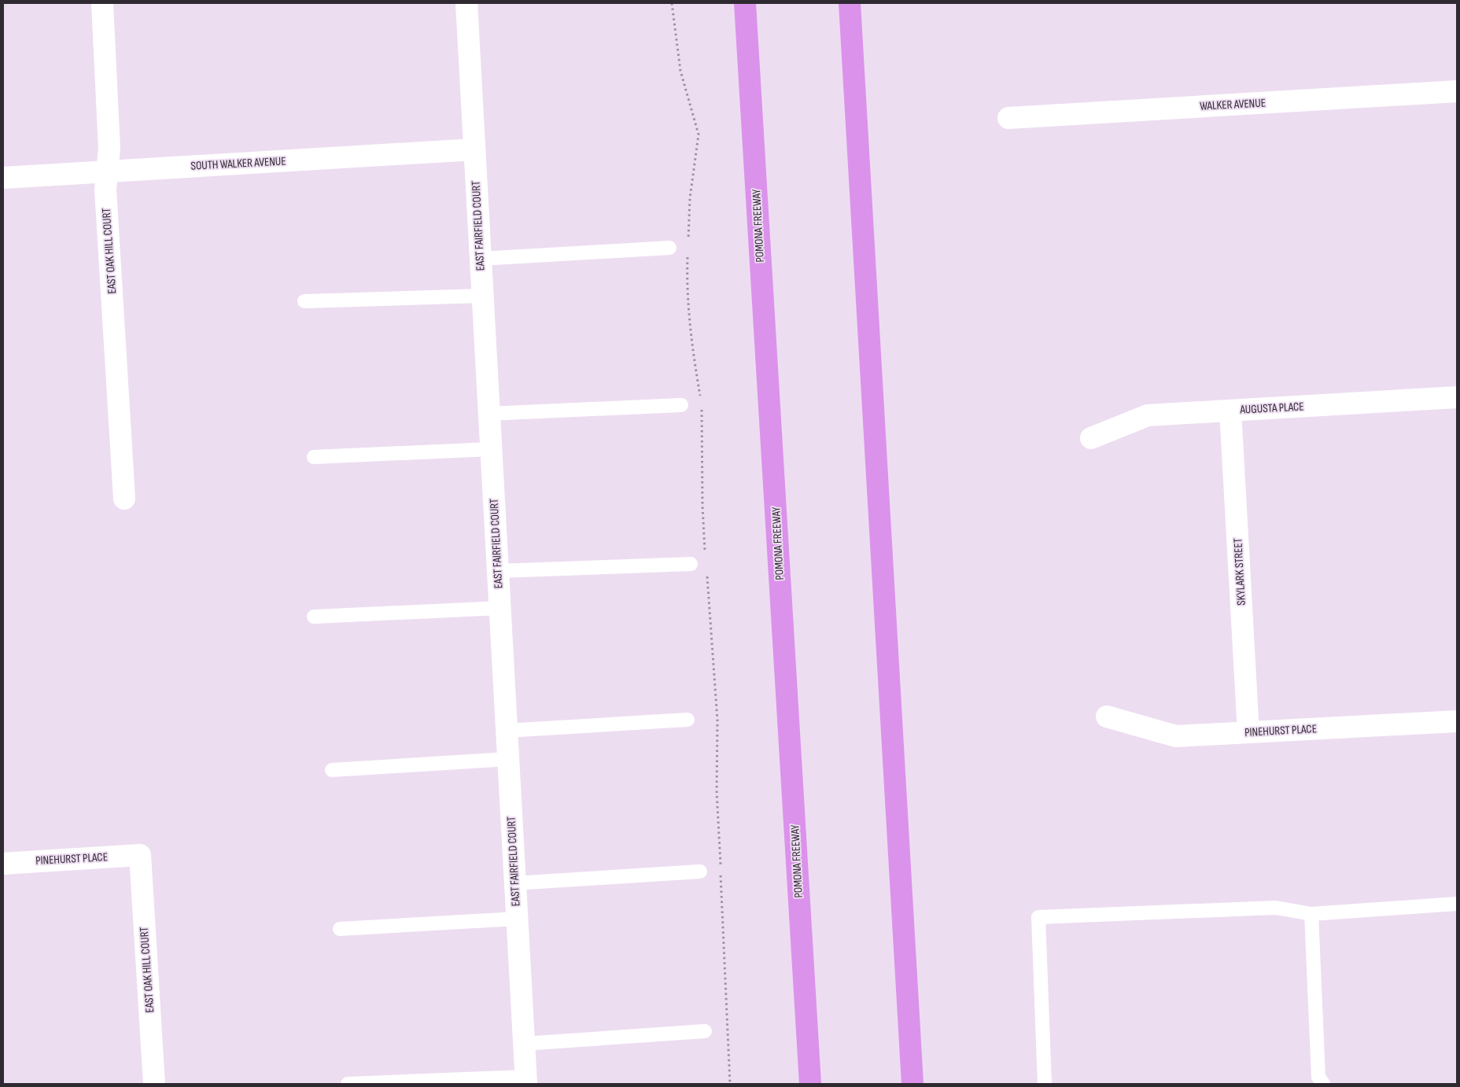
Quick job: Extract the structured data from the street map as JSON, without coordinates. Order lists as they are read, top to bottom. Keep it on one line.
{"streets":{"highway":["POMONA FREEWAY"],"street":["WALKER AVENUE","SOUTH WALKER AVENUE","EAST FAIRFIELD COURT","EAST OAK HILL COURT","AUGUSTA PLACE","SKYLARK STREET","PINEHURST PLACE"]},"crossings":[["SOUTH WALKER AVENUE","EAST FAIRFIELD COURT"],["SOUTH WALKER AVENUE","EAST OAK HILL COURT"],["EAST OAK HILL COURT","PINEHURST PLACE"],["AUGUSTA PLACE","SKYLARK STREET"],["SKYLARK STREET","PINEHURST PLACE"]]}
